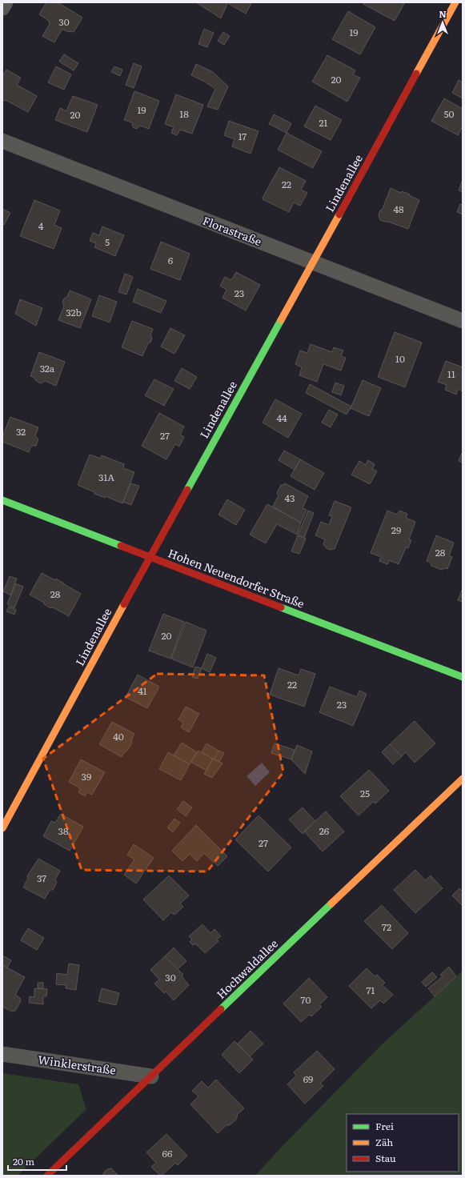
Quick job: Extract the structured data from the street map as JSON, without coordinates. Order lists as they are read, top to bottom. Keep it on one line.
{"streets":{"street":["Lindenallee","Florastraße","Hohen Neuendorfer Straße","Hochwaldallee","Winklerstraße"]},"crossings":[["Lindenallee","Florastraße"],["Lindenallee","Hohen Neuendorfer Straße"],["Hochwaldallee","Winklerstraße"]],"house_numbers":["30","19","20","19","18","50","20","21","17","22","48","4","5","6","23","32b","10","32a","11","44","32","27","31A","43","29","28","28","20","22","41","23","40","39","25","38","26","27","37","72","30","71","70","69","66"],"legend":["Frei","Zäh","Stau"],"scale_bar":"20 m","north":"top"}
